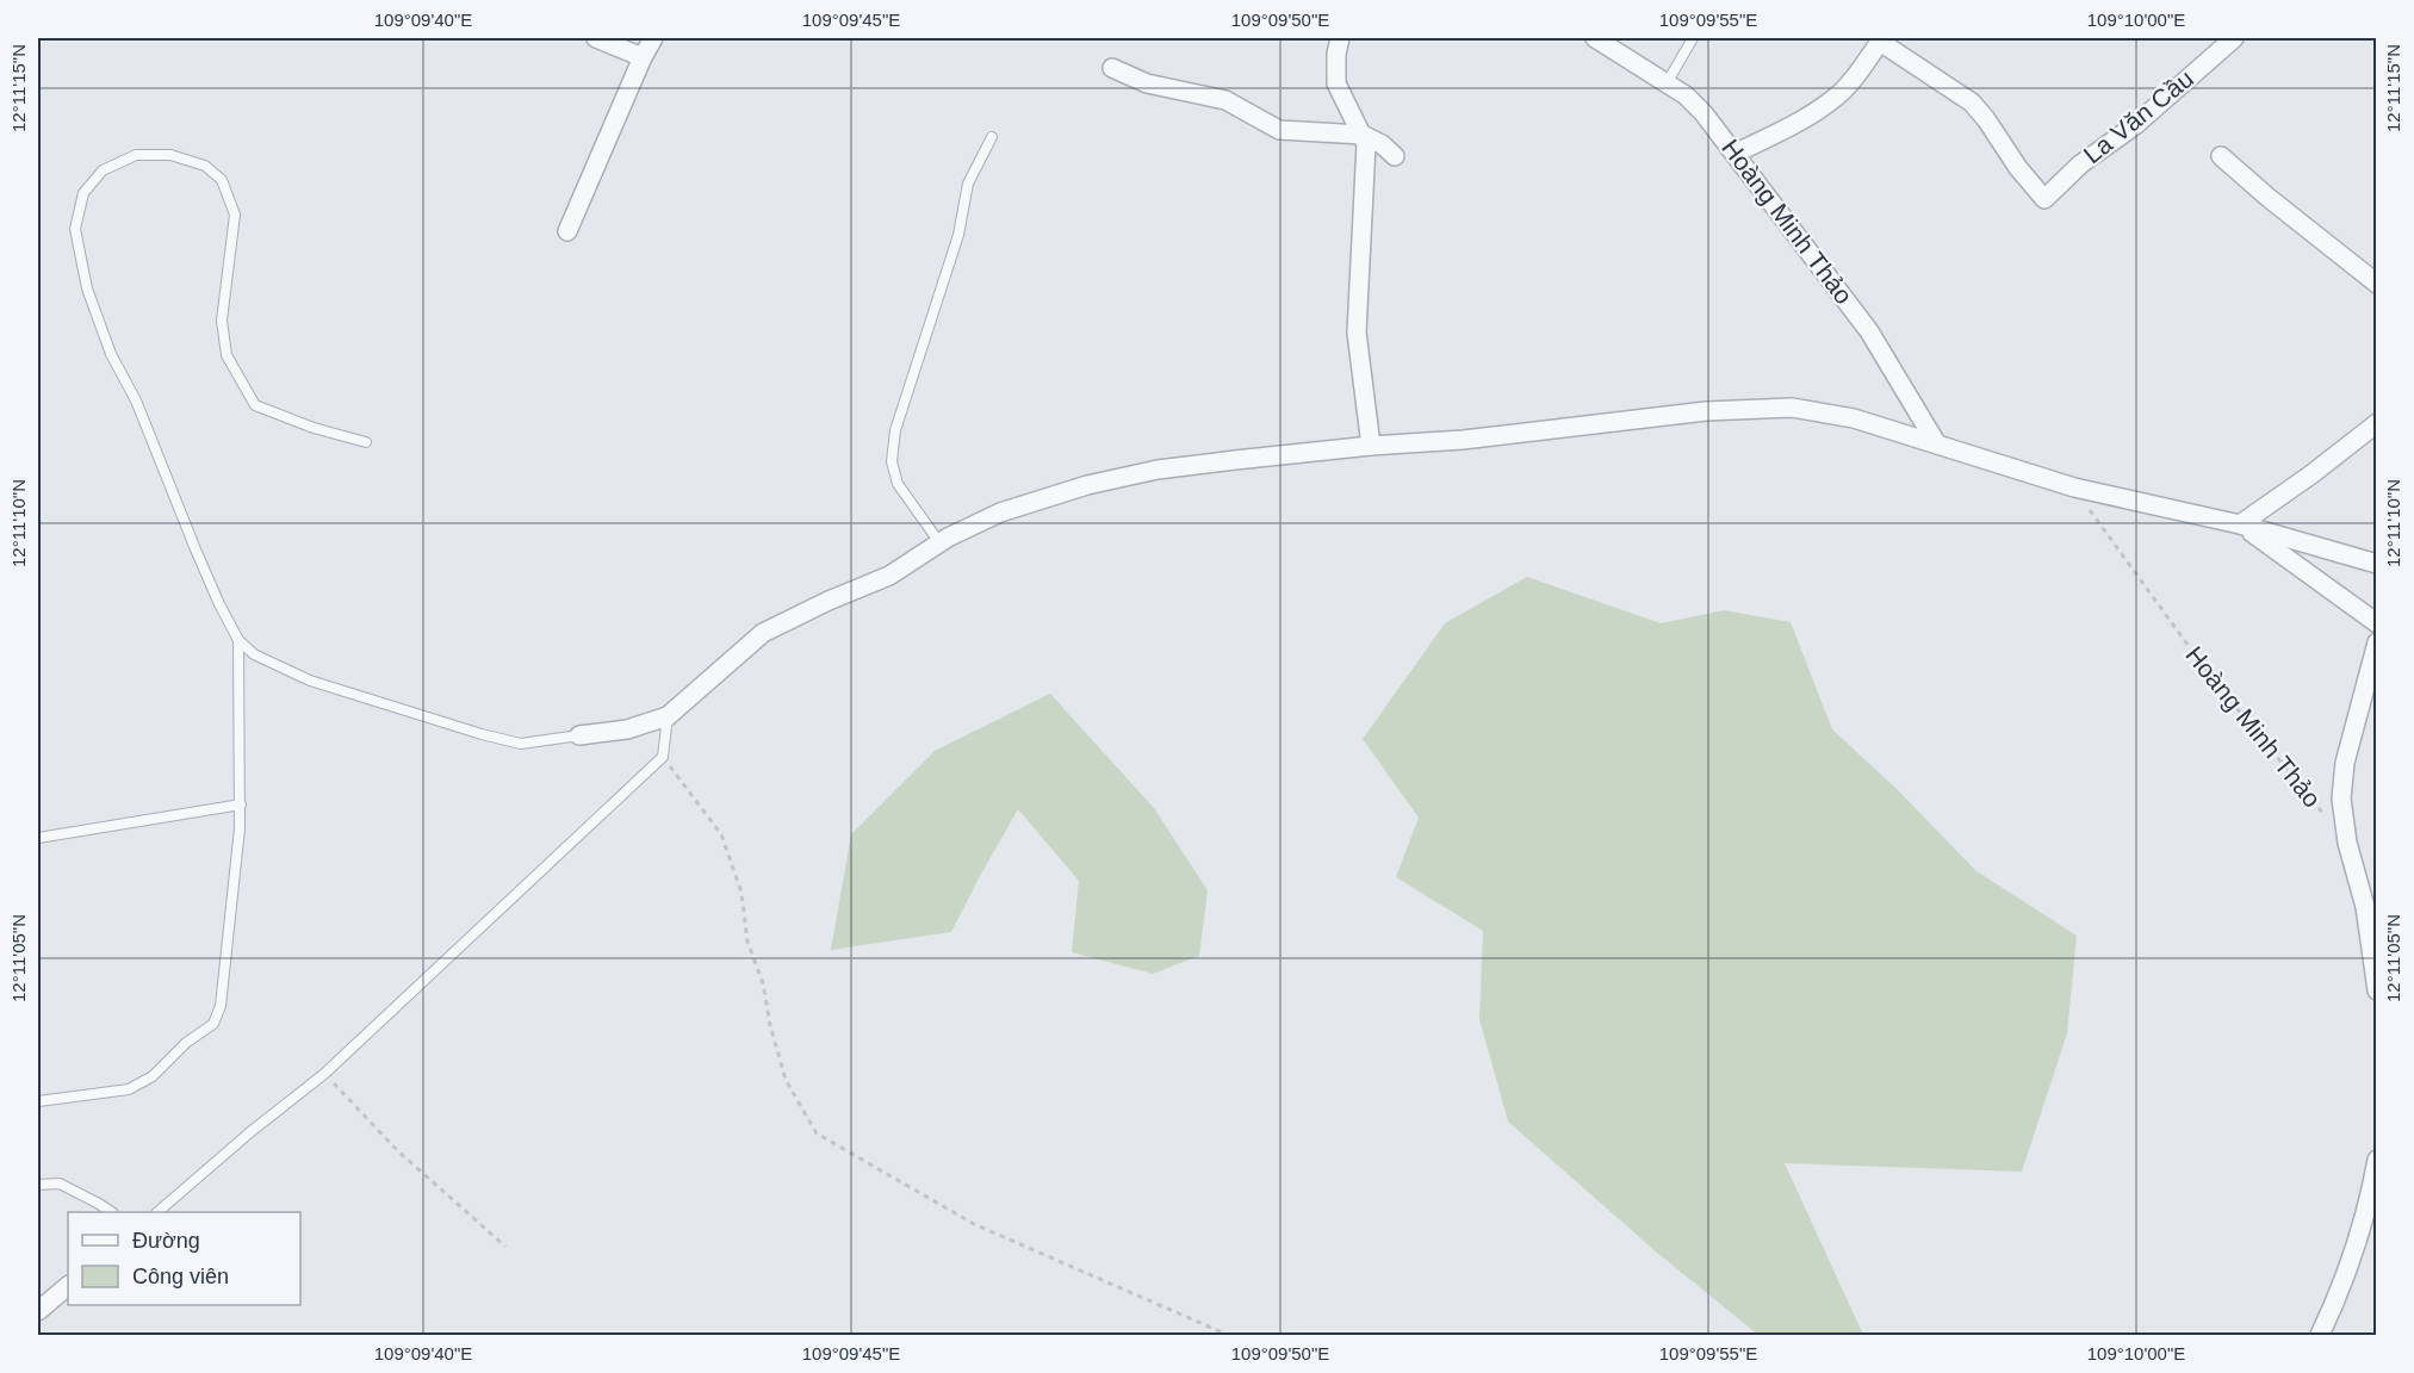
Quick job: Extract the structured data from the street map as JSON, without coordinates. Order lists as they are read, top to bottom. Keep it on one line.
{"streets":{"street":["La Văn Cầu","Hoàng Minh Thảo"]},"legend":["Đường","Công viên"],"coordinates":["109°09'40\"E","109°09'45\"E","109°09'50\"E","109°09'55\"E","109°10'00\"E","12°11'15\"N","12°11'10\"N","12°11'05\"N"]}
